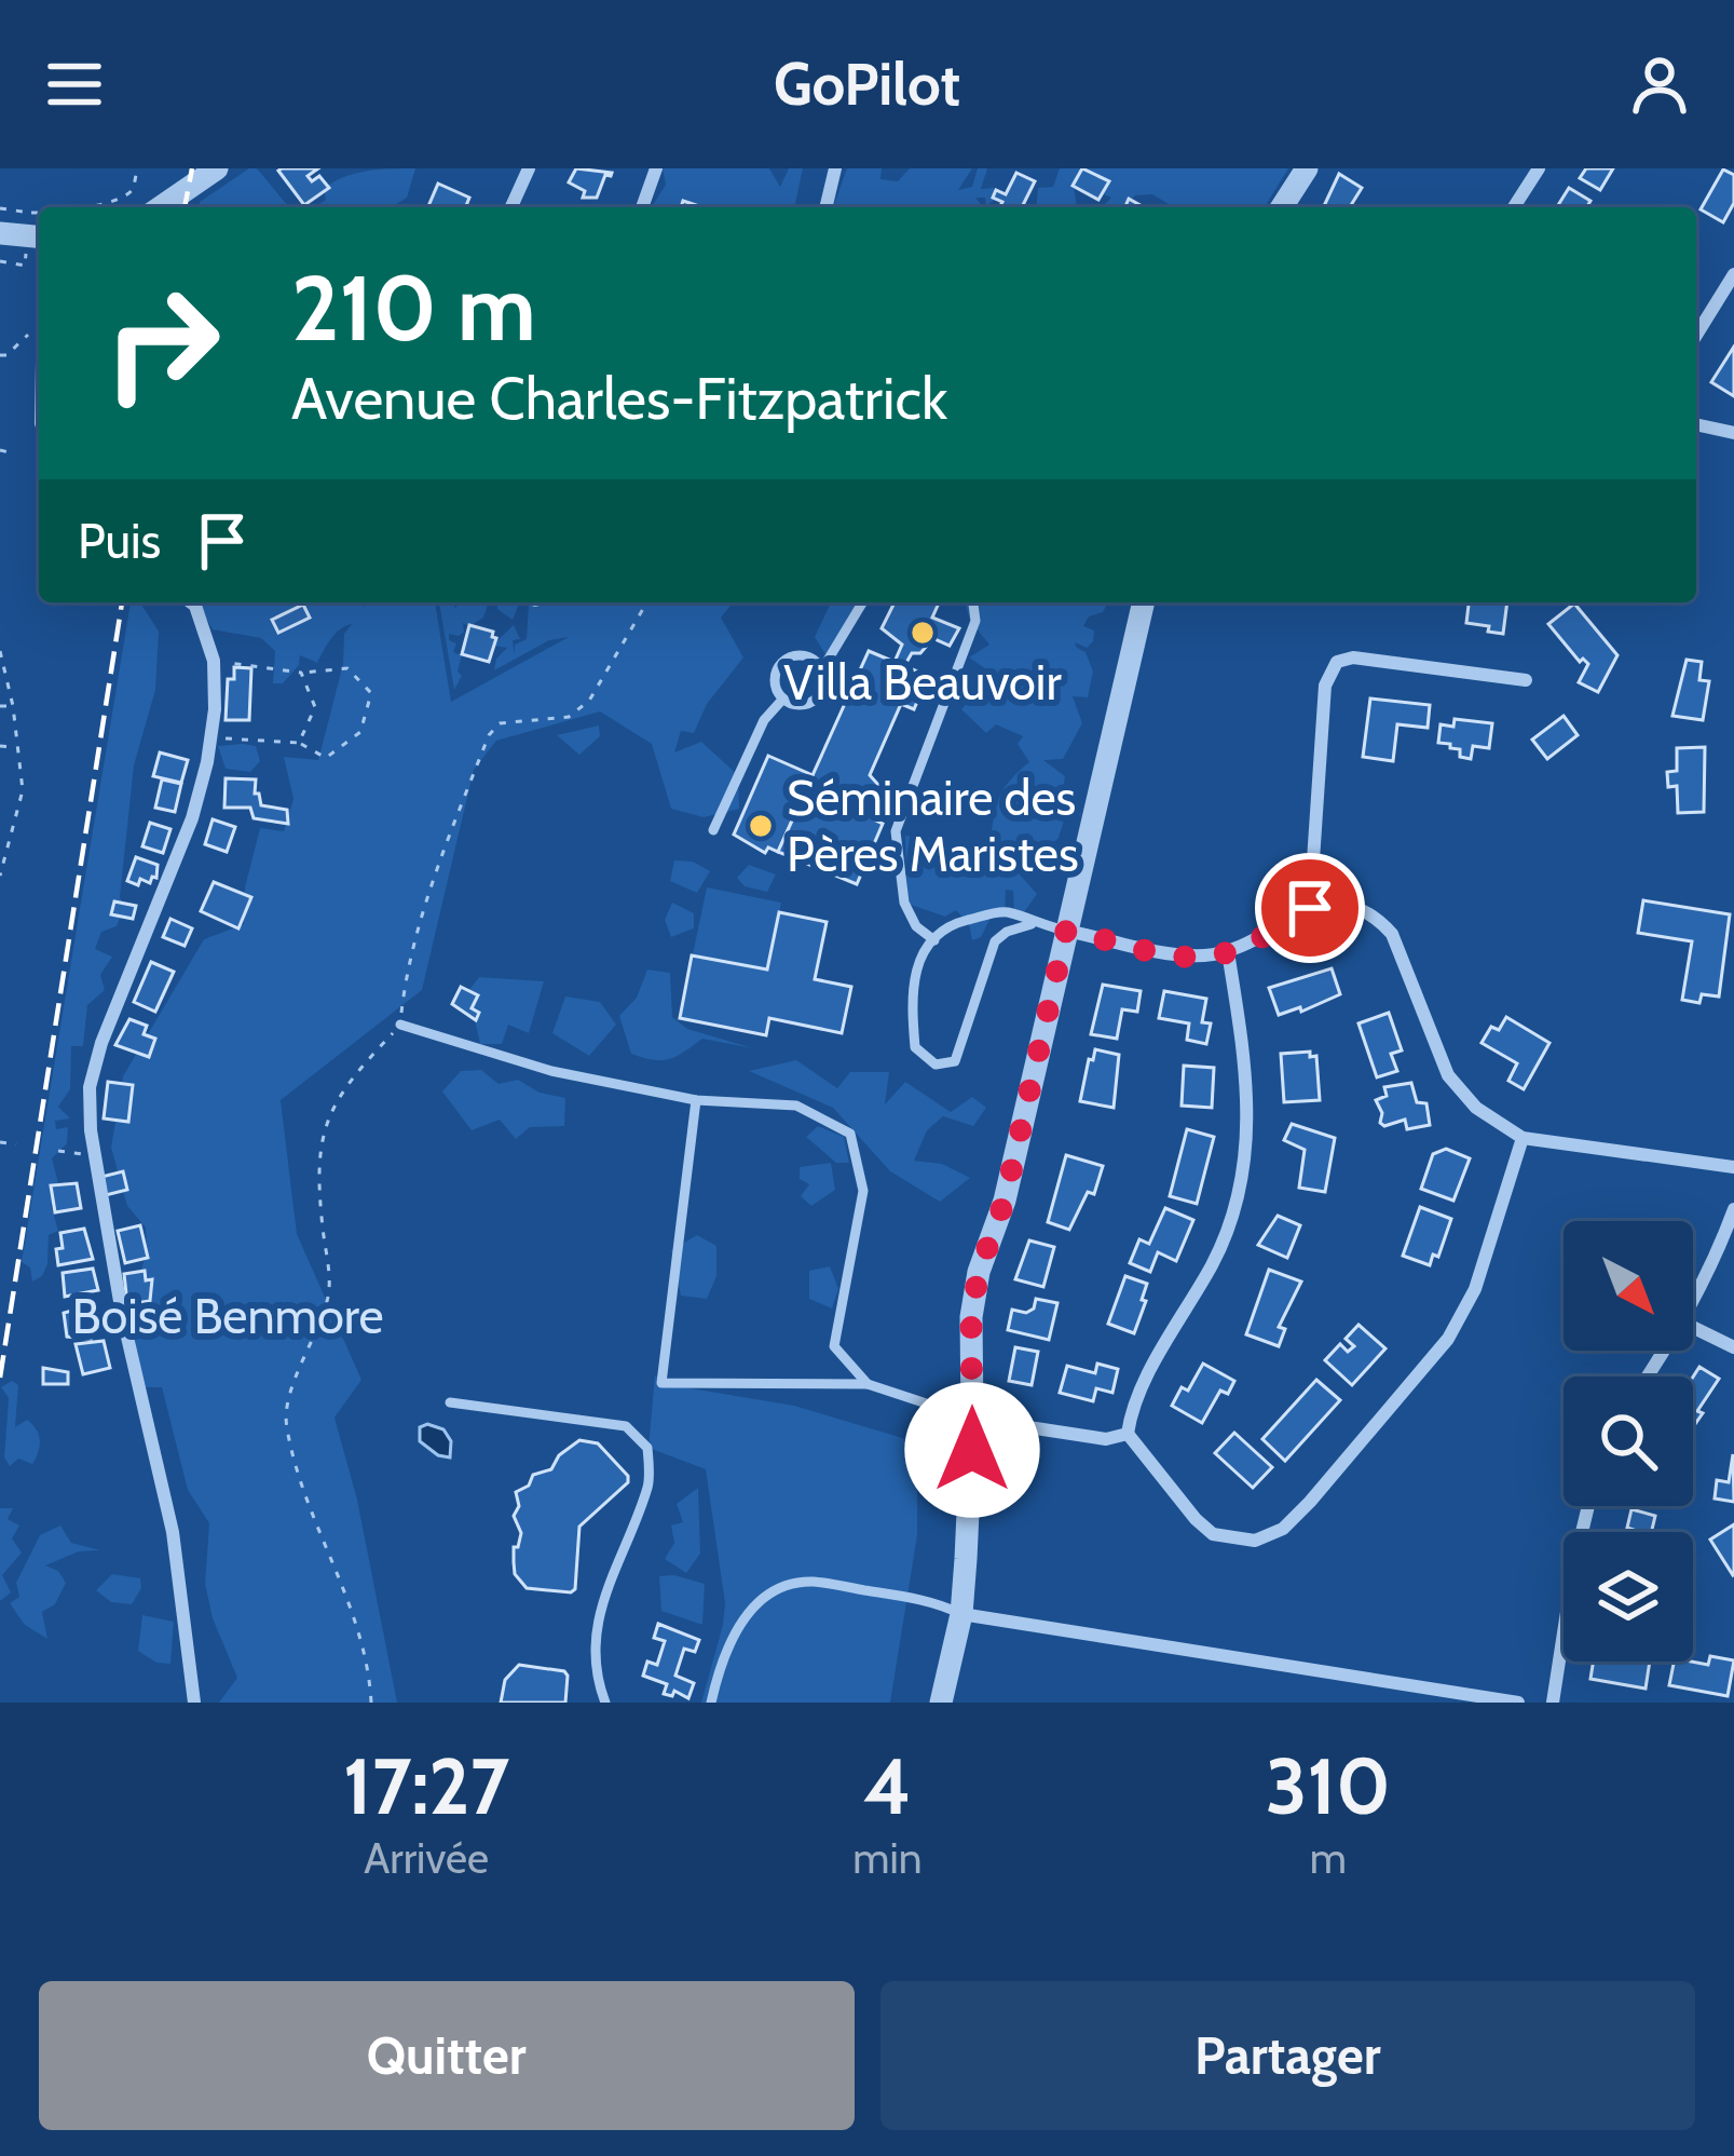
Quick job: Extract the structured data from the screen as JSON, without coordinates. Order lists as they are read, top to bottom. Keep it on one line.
{"parks":["Boisé Benmore"],"places":["Villa Beauvoir","Séminaire des Pères Maristes"],"north":"bottom right","page":{"header":"GoPilot","turn":["210 m","Avenue Charles-Fitzpatrick"],"then":"Puis","eta":["17:27","Arrivée","4","min","310","m"],"buttons":["Quitter","Partager"]}}
